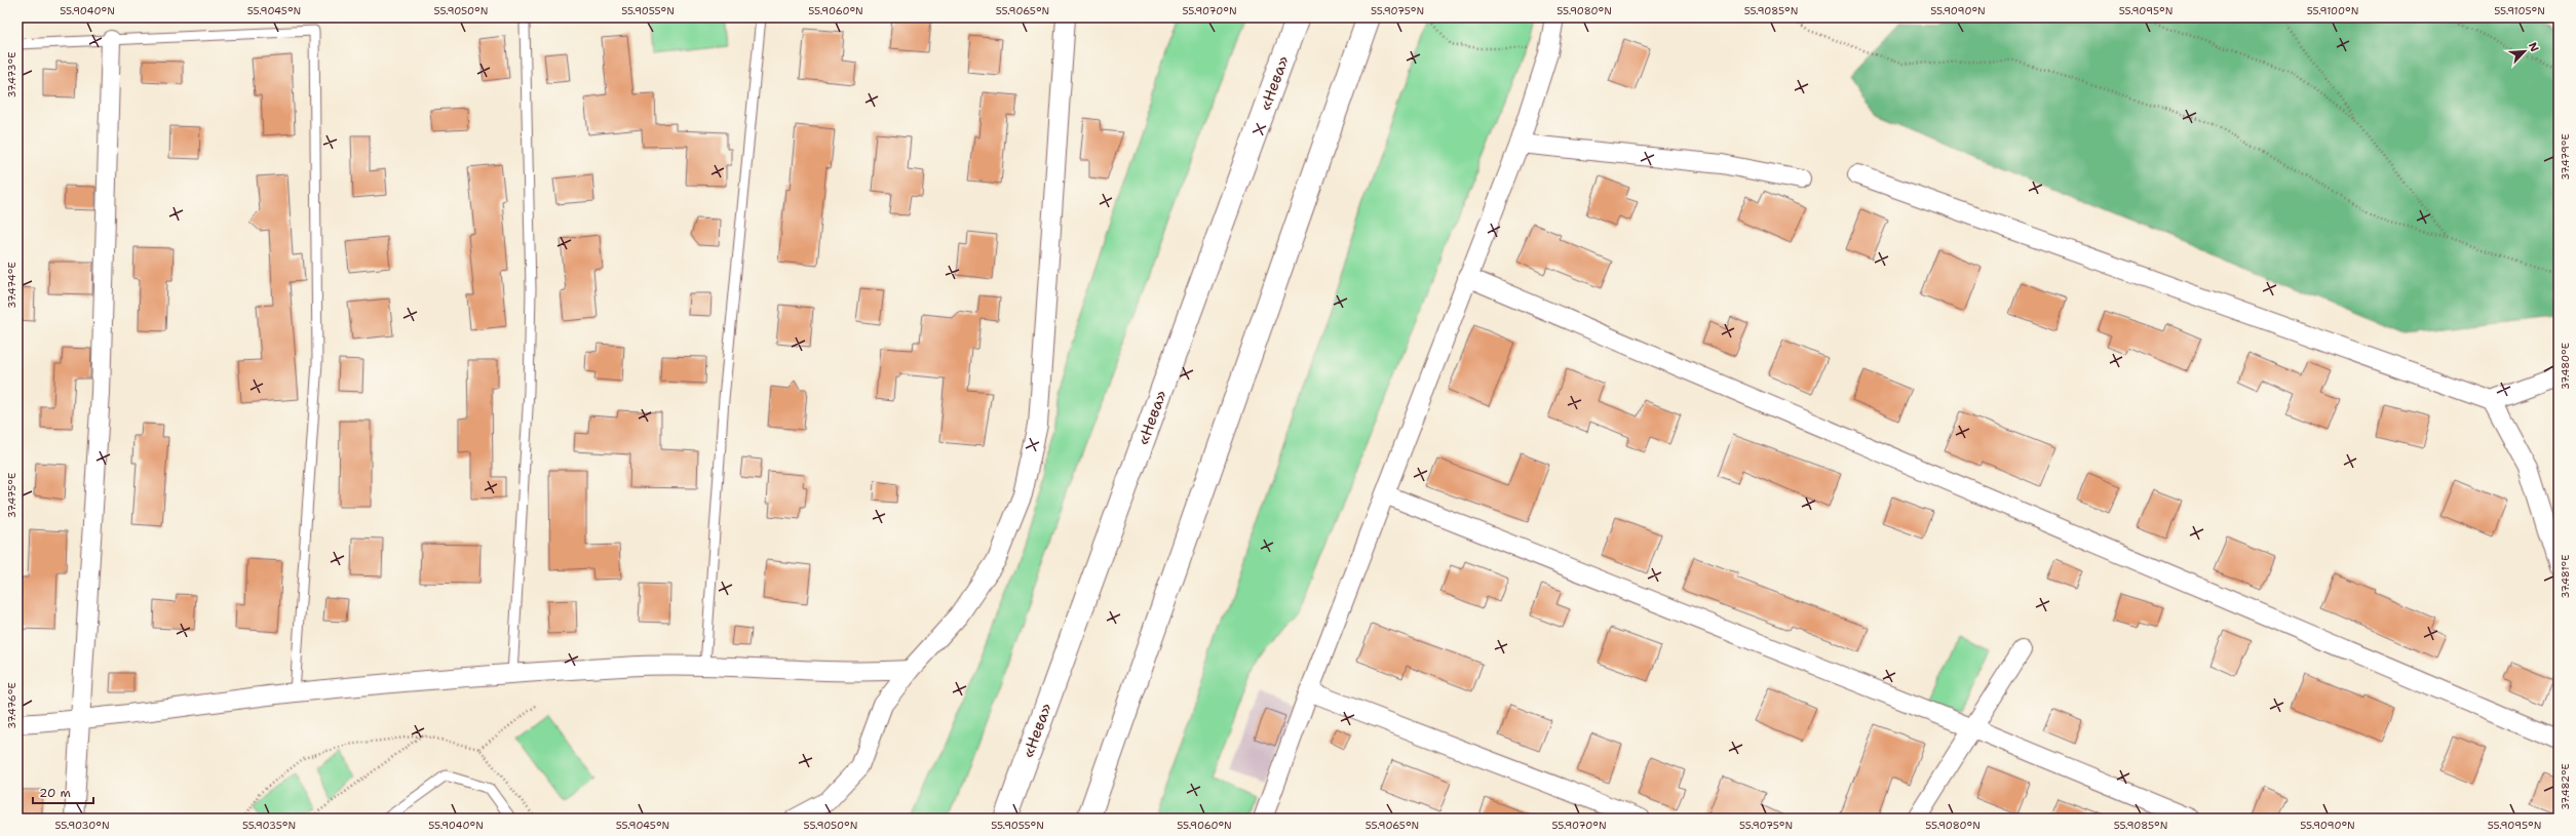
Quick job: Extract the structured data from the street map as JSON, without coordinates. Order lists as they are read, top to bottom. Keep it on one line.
{"streets":{"highway":["«Нева»"]},"scale_bar":"20 m","north":"top right","coordinates":["55.9040°N","55.9045°N","55.9050°N","55.9055°N","55.9060°N","55.9065°N","55.9070°N","55.9075°N","55.9080°N","55.9085°N","55.9090°N","55.9095°N","55.9100°N","55.9105°N","37.473°E","37.479°E","37.474°E","37.480°E","37.475°E","37.481°E","37.476°E","37.482°E","55.9030°N","55.9035°N"]}
